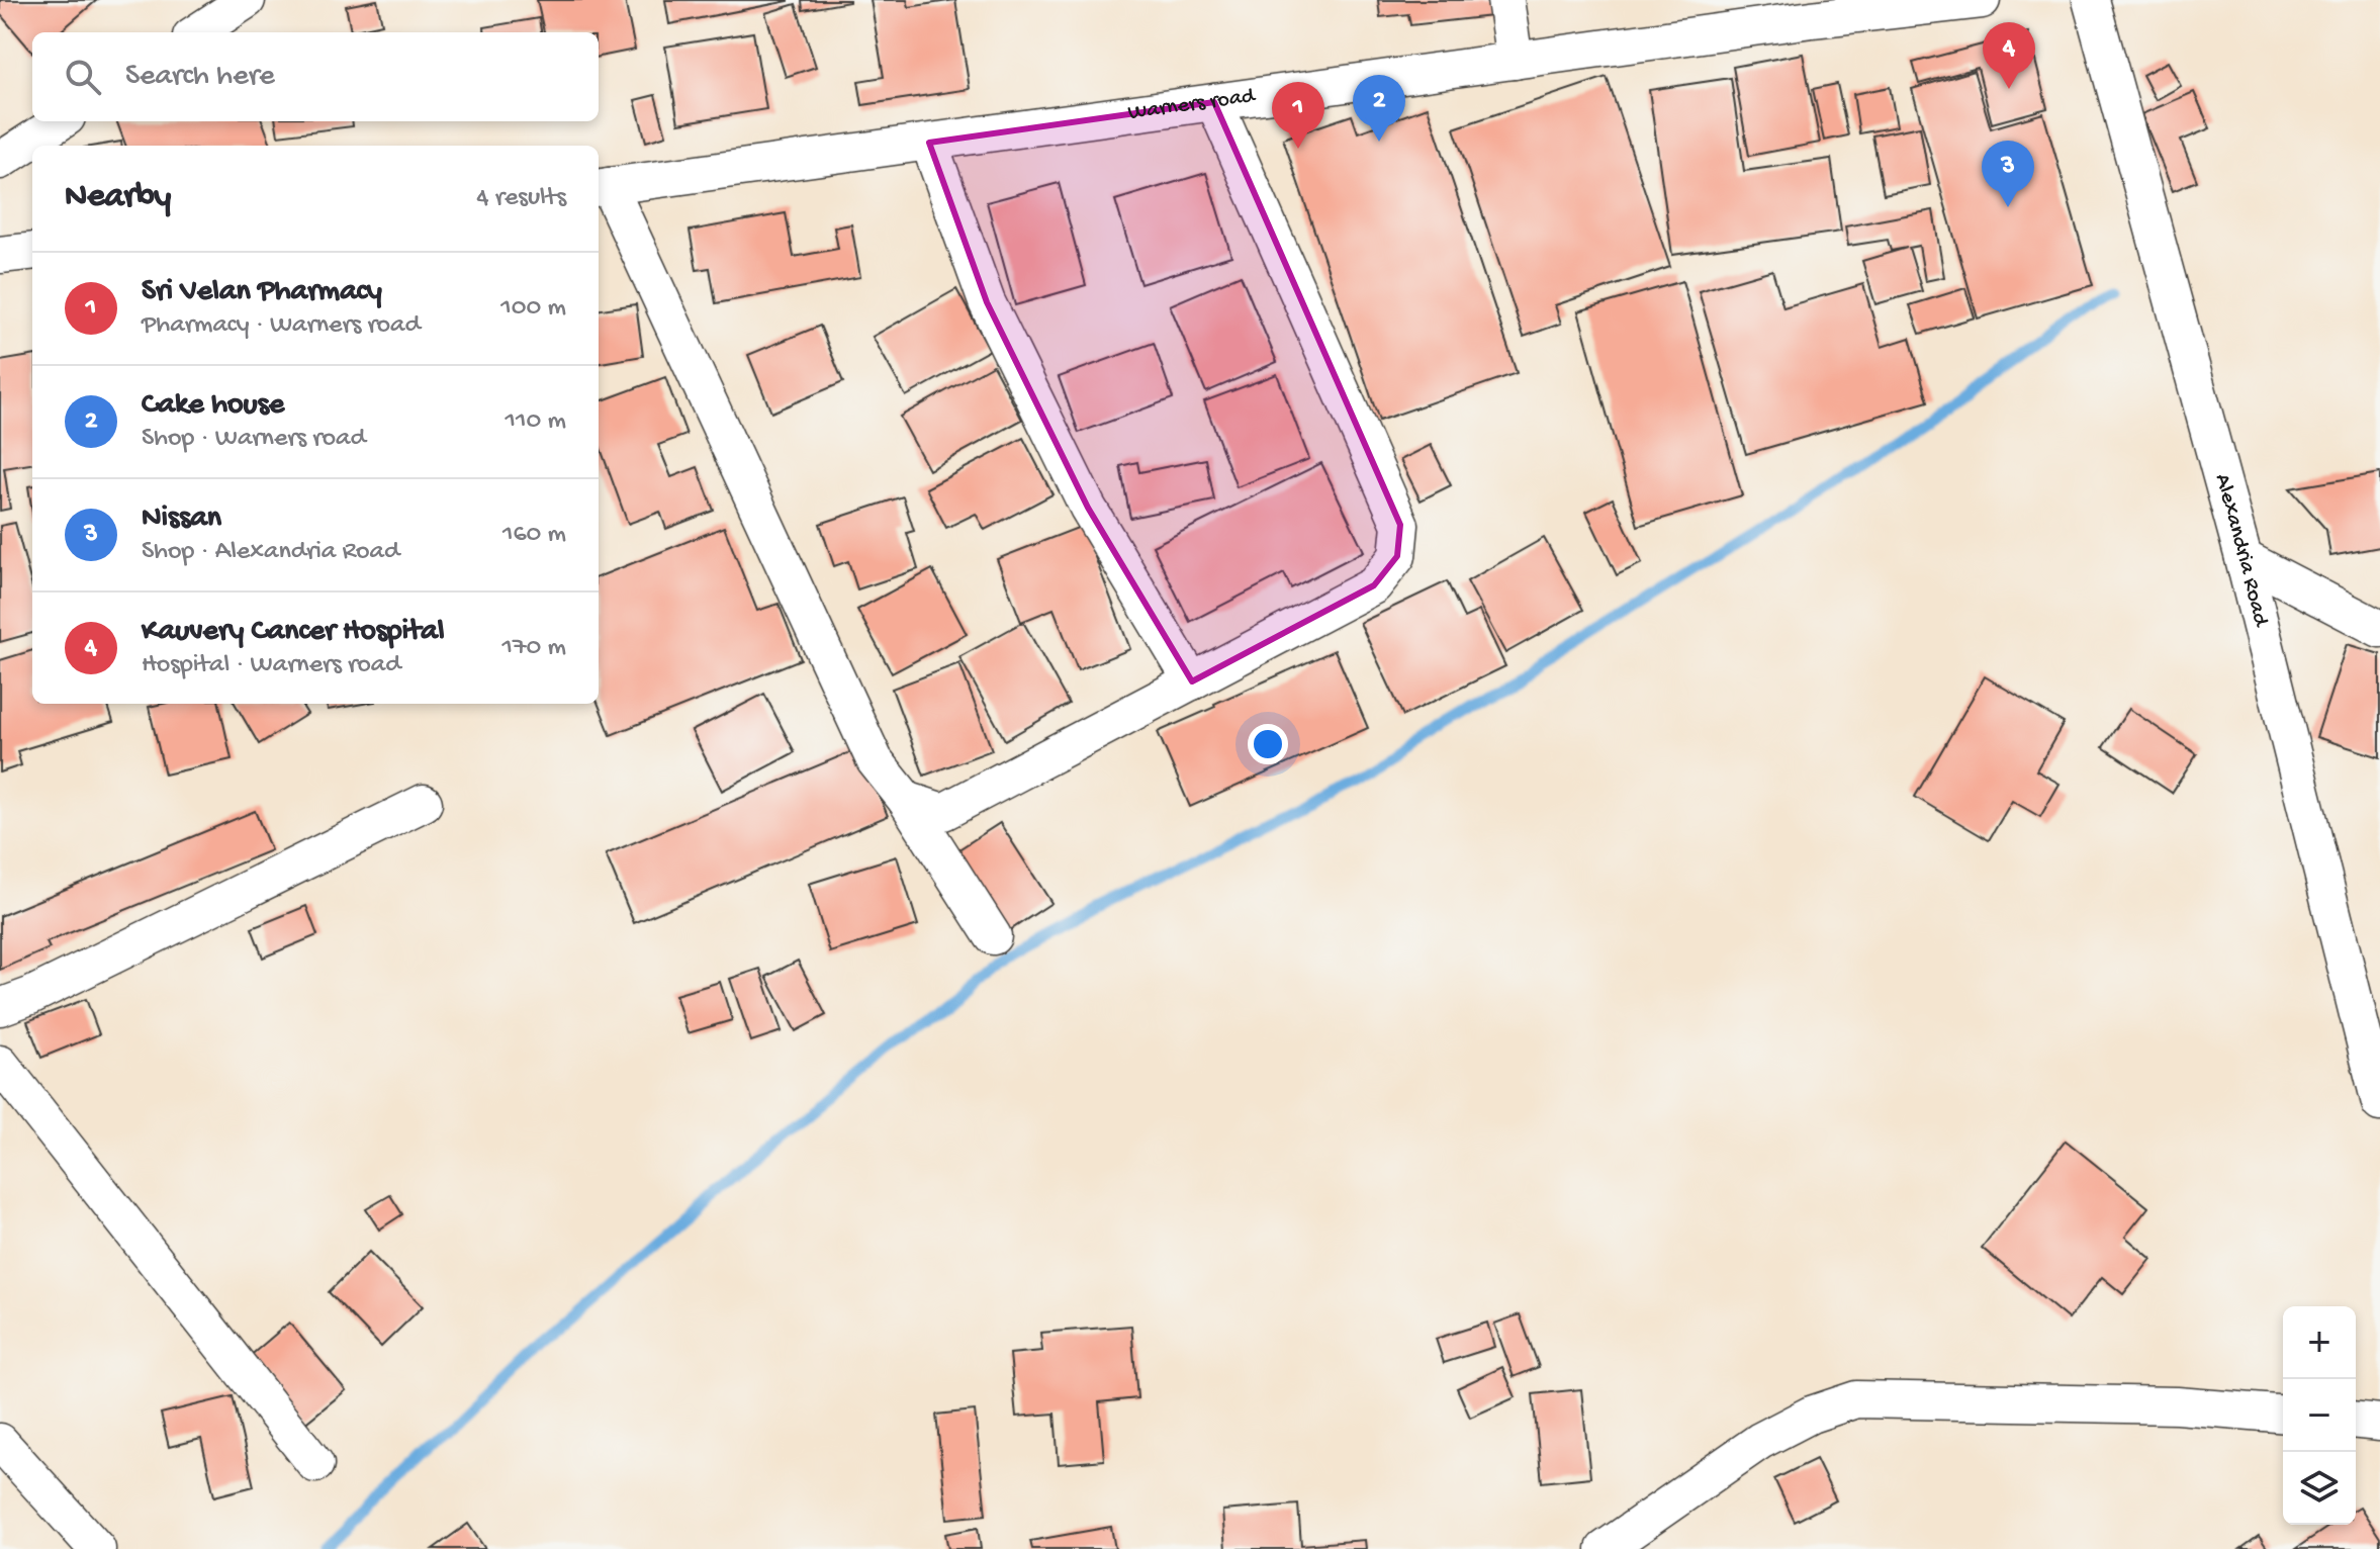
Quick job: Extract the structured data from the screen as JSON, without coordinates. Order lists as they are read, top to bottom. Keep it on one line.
{"streets":{"street":["Warners road","Alexandria Road"]},"page":{"pins":["4","2","1","3"],"search":"Search here","heading":["Nearby","4 results"],"list":[{"mark":"1","name":"Sri Velan Pharmacy","note":"Pharmacy · Warners road","value":"100 m"},{"mark":"2","name":"Cake house","note":"Shop · Warners road","value":"110 m"},{"mark":"3","name":"Nissan","note":"Shop · Alexandria Road","value":"160 m"},{"mark":"4","name":"Kauvery Cancer Hospital","note":"Hospital · Warners road","value":"170 m"}],"map_buttons":["+","−"]}}
